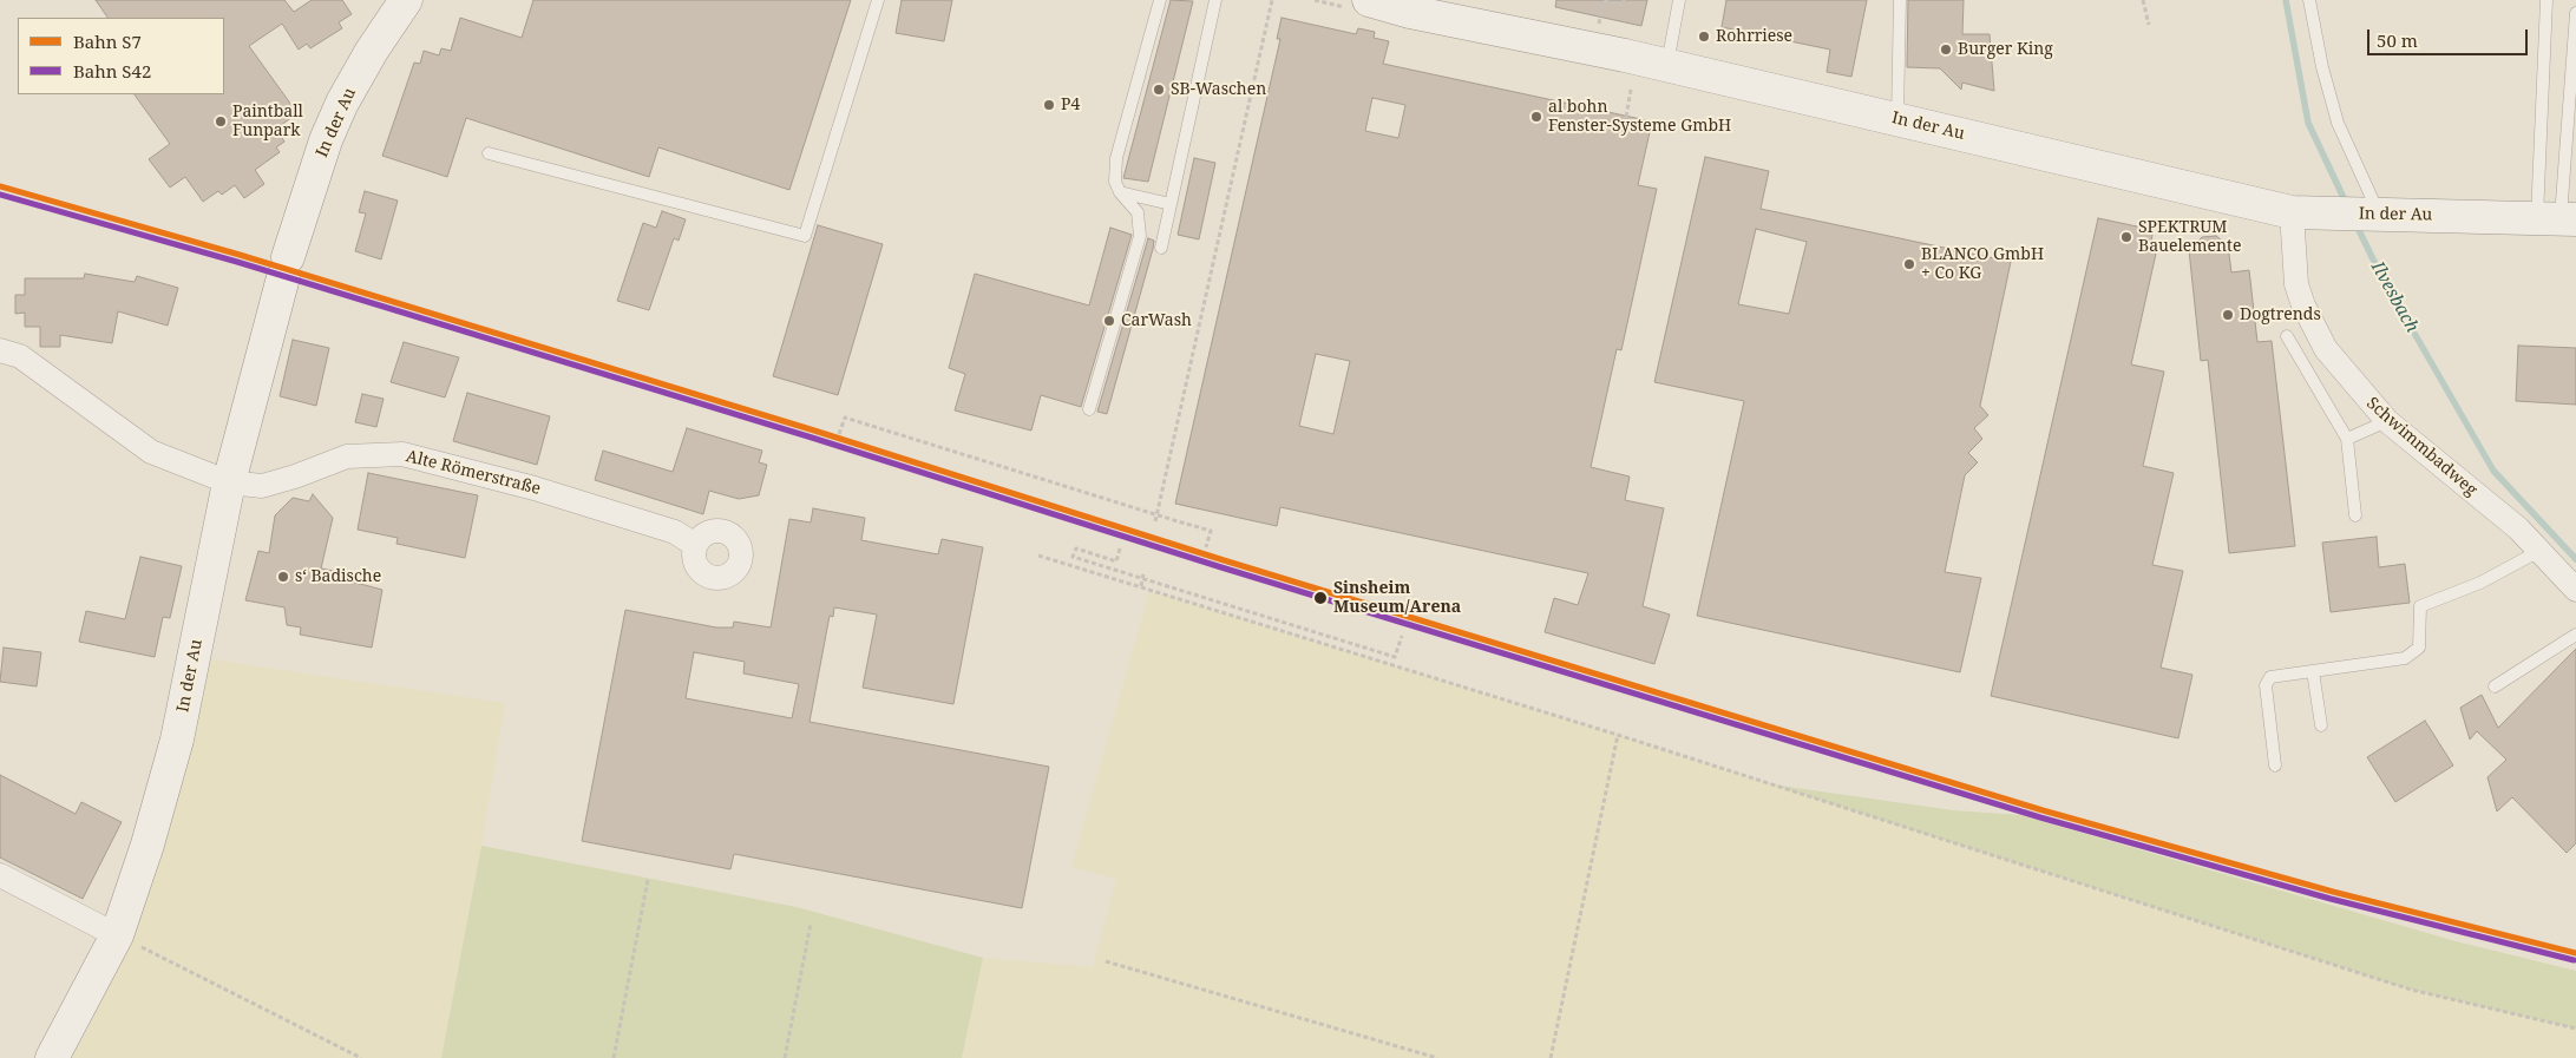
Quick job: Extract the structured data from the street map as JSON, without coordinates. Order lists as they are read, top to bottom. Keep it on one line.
{"streets":{"street":["In der Au","Schwimmbadweg","Alte Römerstraße"]},"crossings":[["In der Au","Schwimmbadweg"],["In der Au","Alte Römerstraße"]],"water":["Ilvesbach"],"places":["Rohrriese","Burger King","SB-Waschen","P4","al bohn Fenster-Systeme GmbH","Paintball Funpark","SPEKTRUM Bauelemente","BLANCO GmbH + Co KG","Dogtrends","CarWash","s‘ Badische","Sinsheim Museum/Arena"],"lines":["rail line S7","rail line S42"],"legend":["Bahn S7","Bahn S42"],"scale_bar":"50 m"}
